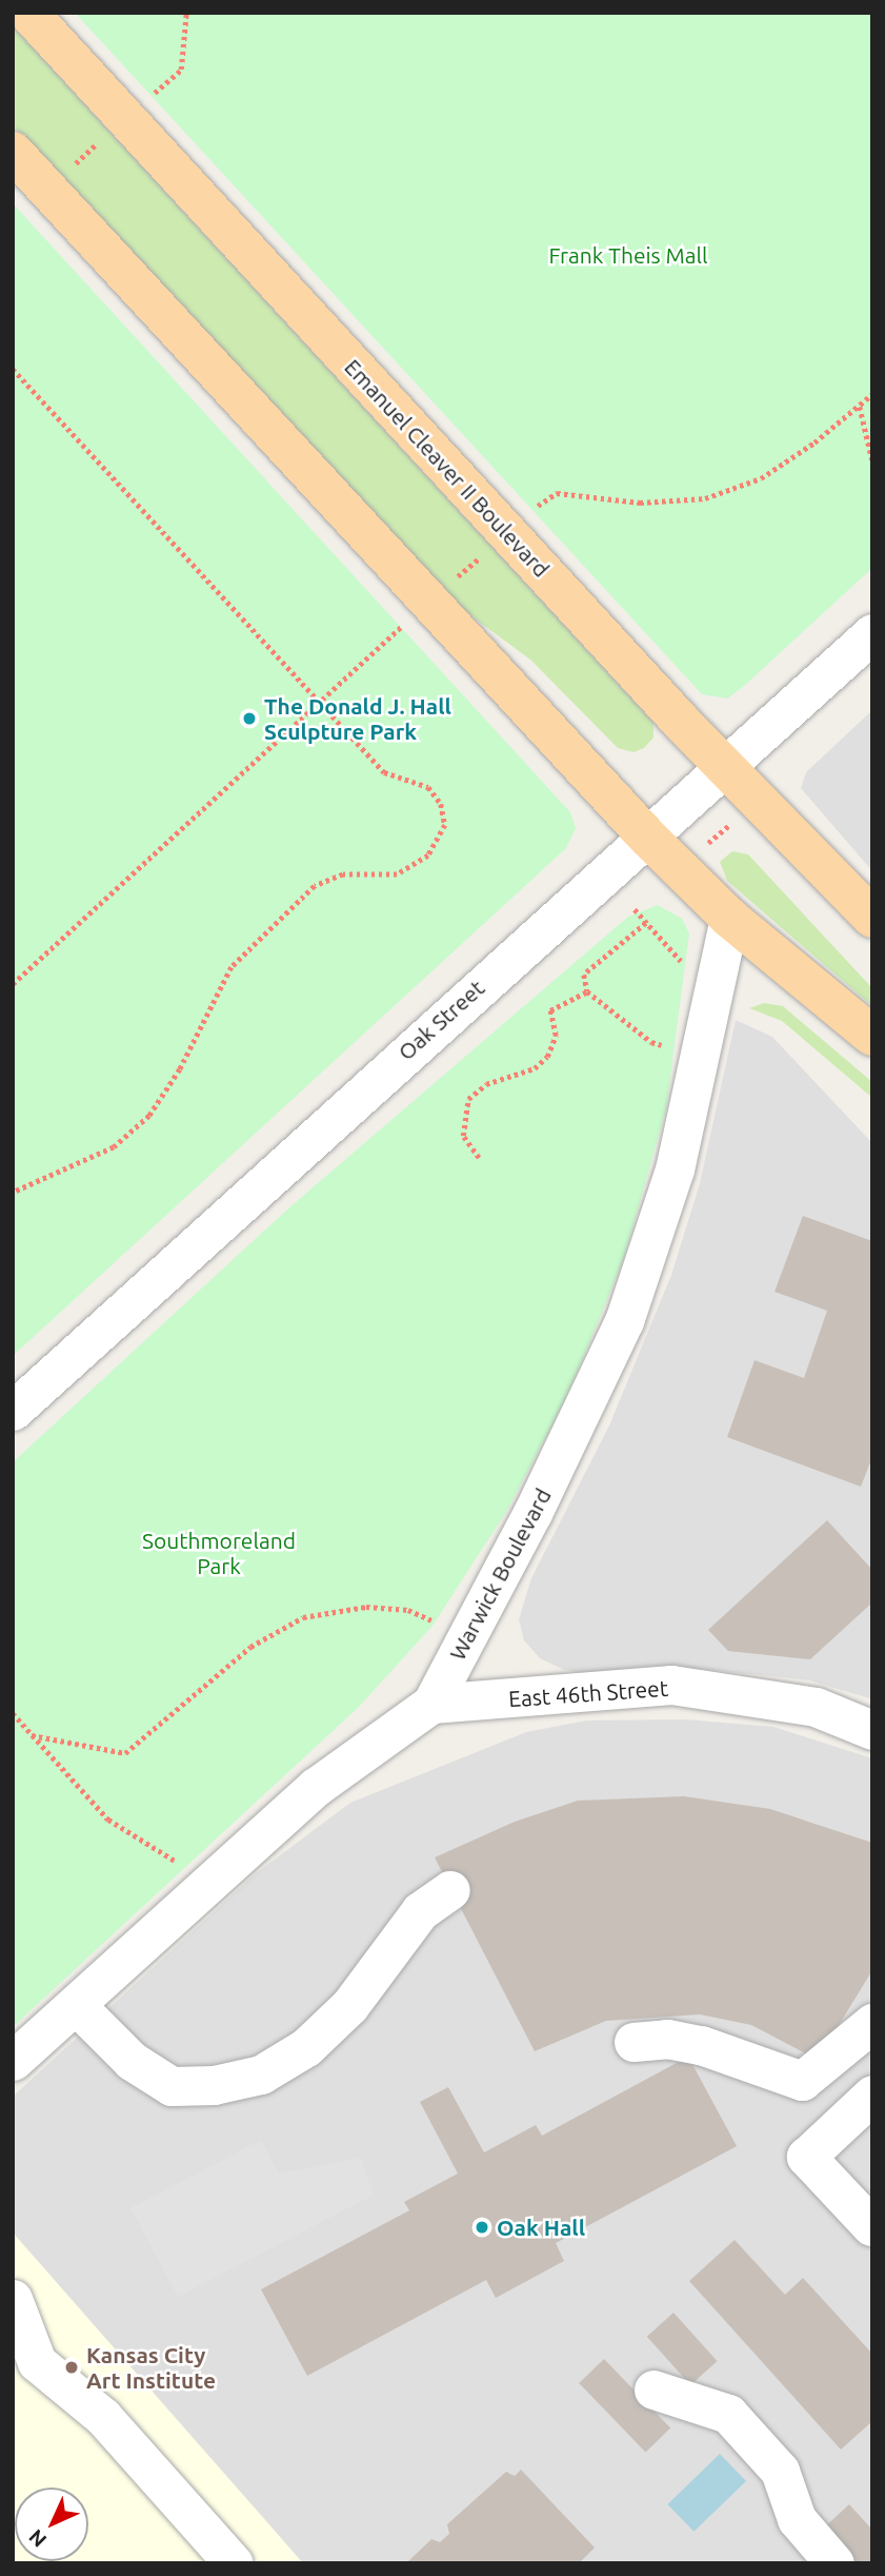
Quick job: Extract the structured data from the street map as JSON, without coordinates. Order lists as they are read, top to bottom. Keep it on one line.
{"streets":{"main road":["Emanuel Cleaver II Boulevard"],"street":["Oak Street","Warwick Boulevard","East 46th Street"]},"crossings":[["Emanuel Cleaver II Boulevard","Oak Street"],["Warwick Boulevard","East 46th Street"]],"parks":["Frank Theis Mall","Southmoreland Park"],"places":["The Donald J. Hall Sculpture Park","Oak Hall","Kansas City Art Institute"],"north":"bottom left"}
